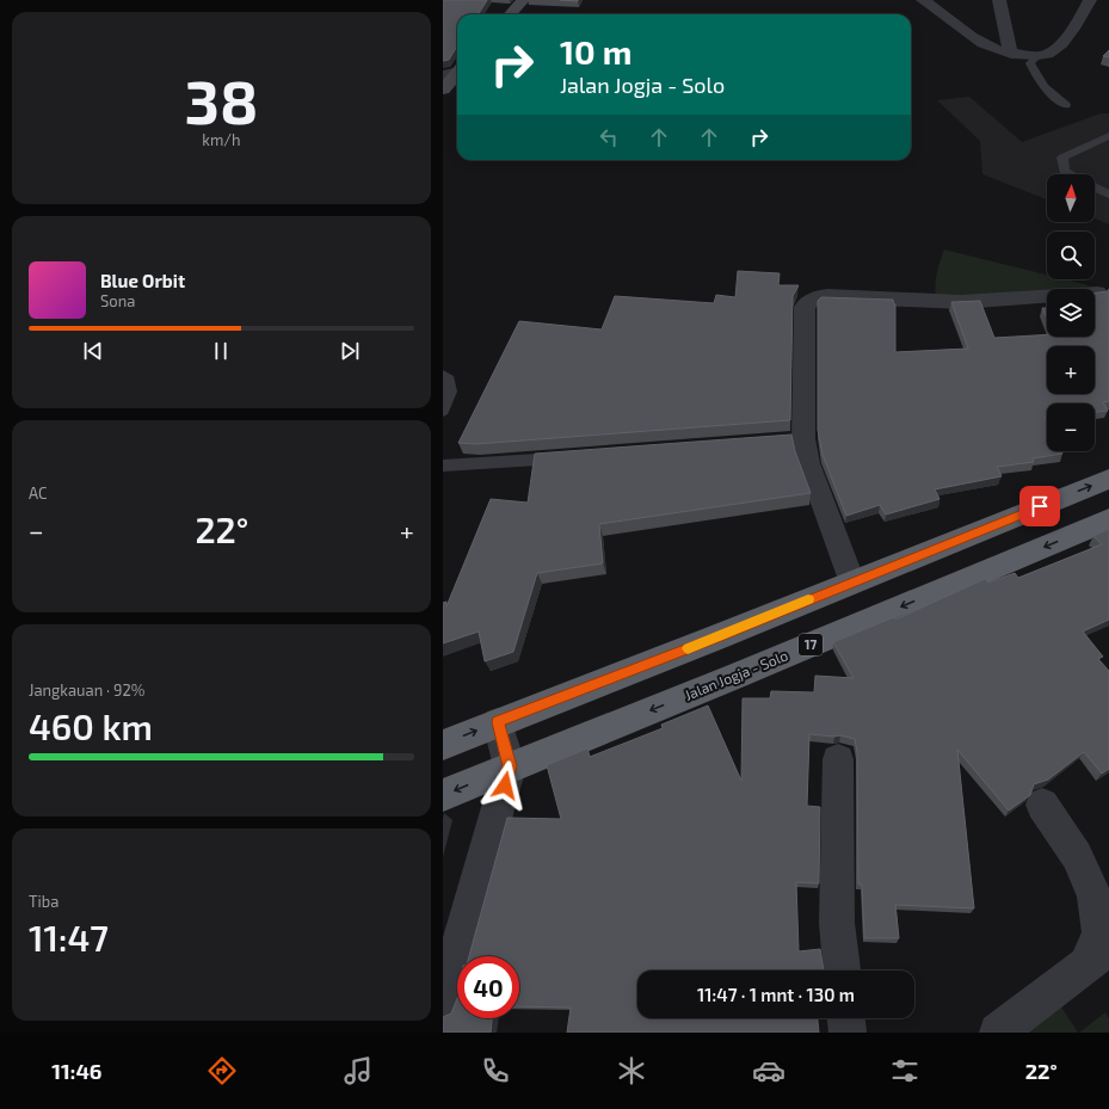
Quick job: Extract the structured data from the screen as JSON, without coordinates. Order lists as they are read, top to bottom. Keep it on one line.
{"streets":{"highway":["17","Jalan Jogja - Solo"]},"north":"top","page":{"tile":[["38","km/h"],"AC",["Jangkauan · 92%","460 km"],["Tiba","11:47"]],"turn":["10 m","Jalan Jogja - Solo"],"map_buttons":["+","−"],"song":["Blue Orbit","Sona"],"heat":["−","22°","+"],"limit":"40","trip":"11:47 · 1 mnt · 130 m","tabs":["11:46","22°"]}}
